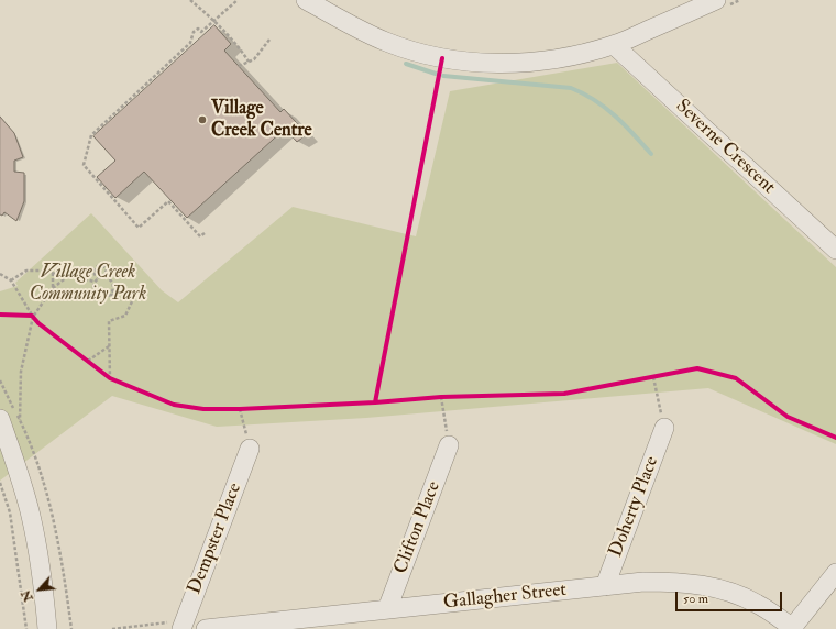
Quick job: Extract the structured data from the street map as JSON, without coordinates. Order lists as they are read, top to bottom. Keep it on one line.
{"streets":{"street":["Severne Crescent","Doherty Place","Clifton Place","Dempster Place","Gallagher Street"]},"crossings":[["Doherty Place","Gallagher Street"],["Clifton Place","Gallagher Street"]],"parks":["Village Creek Community Park"],"places":["Village Creek Centre"],"scale_bar":"50 m","north":"bottom left"}
